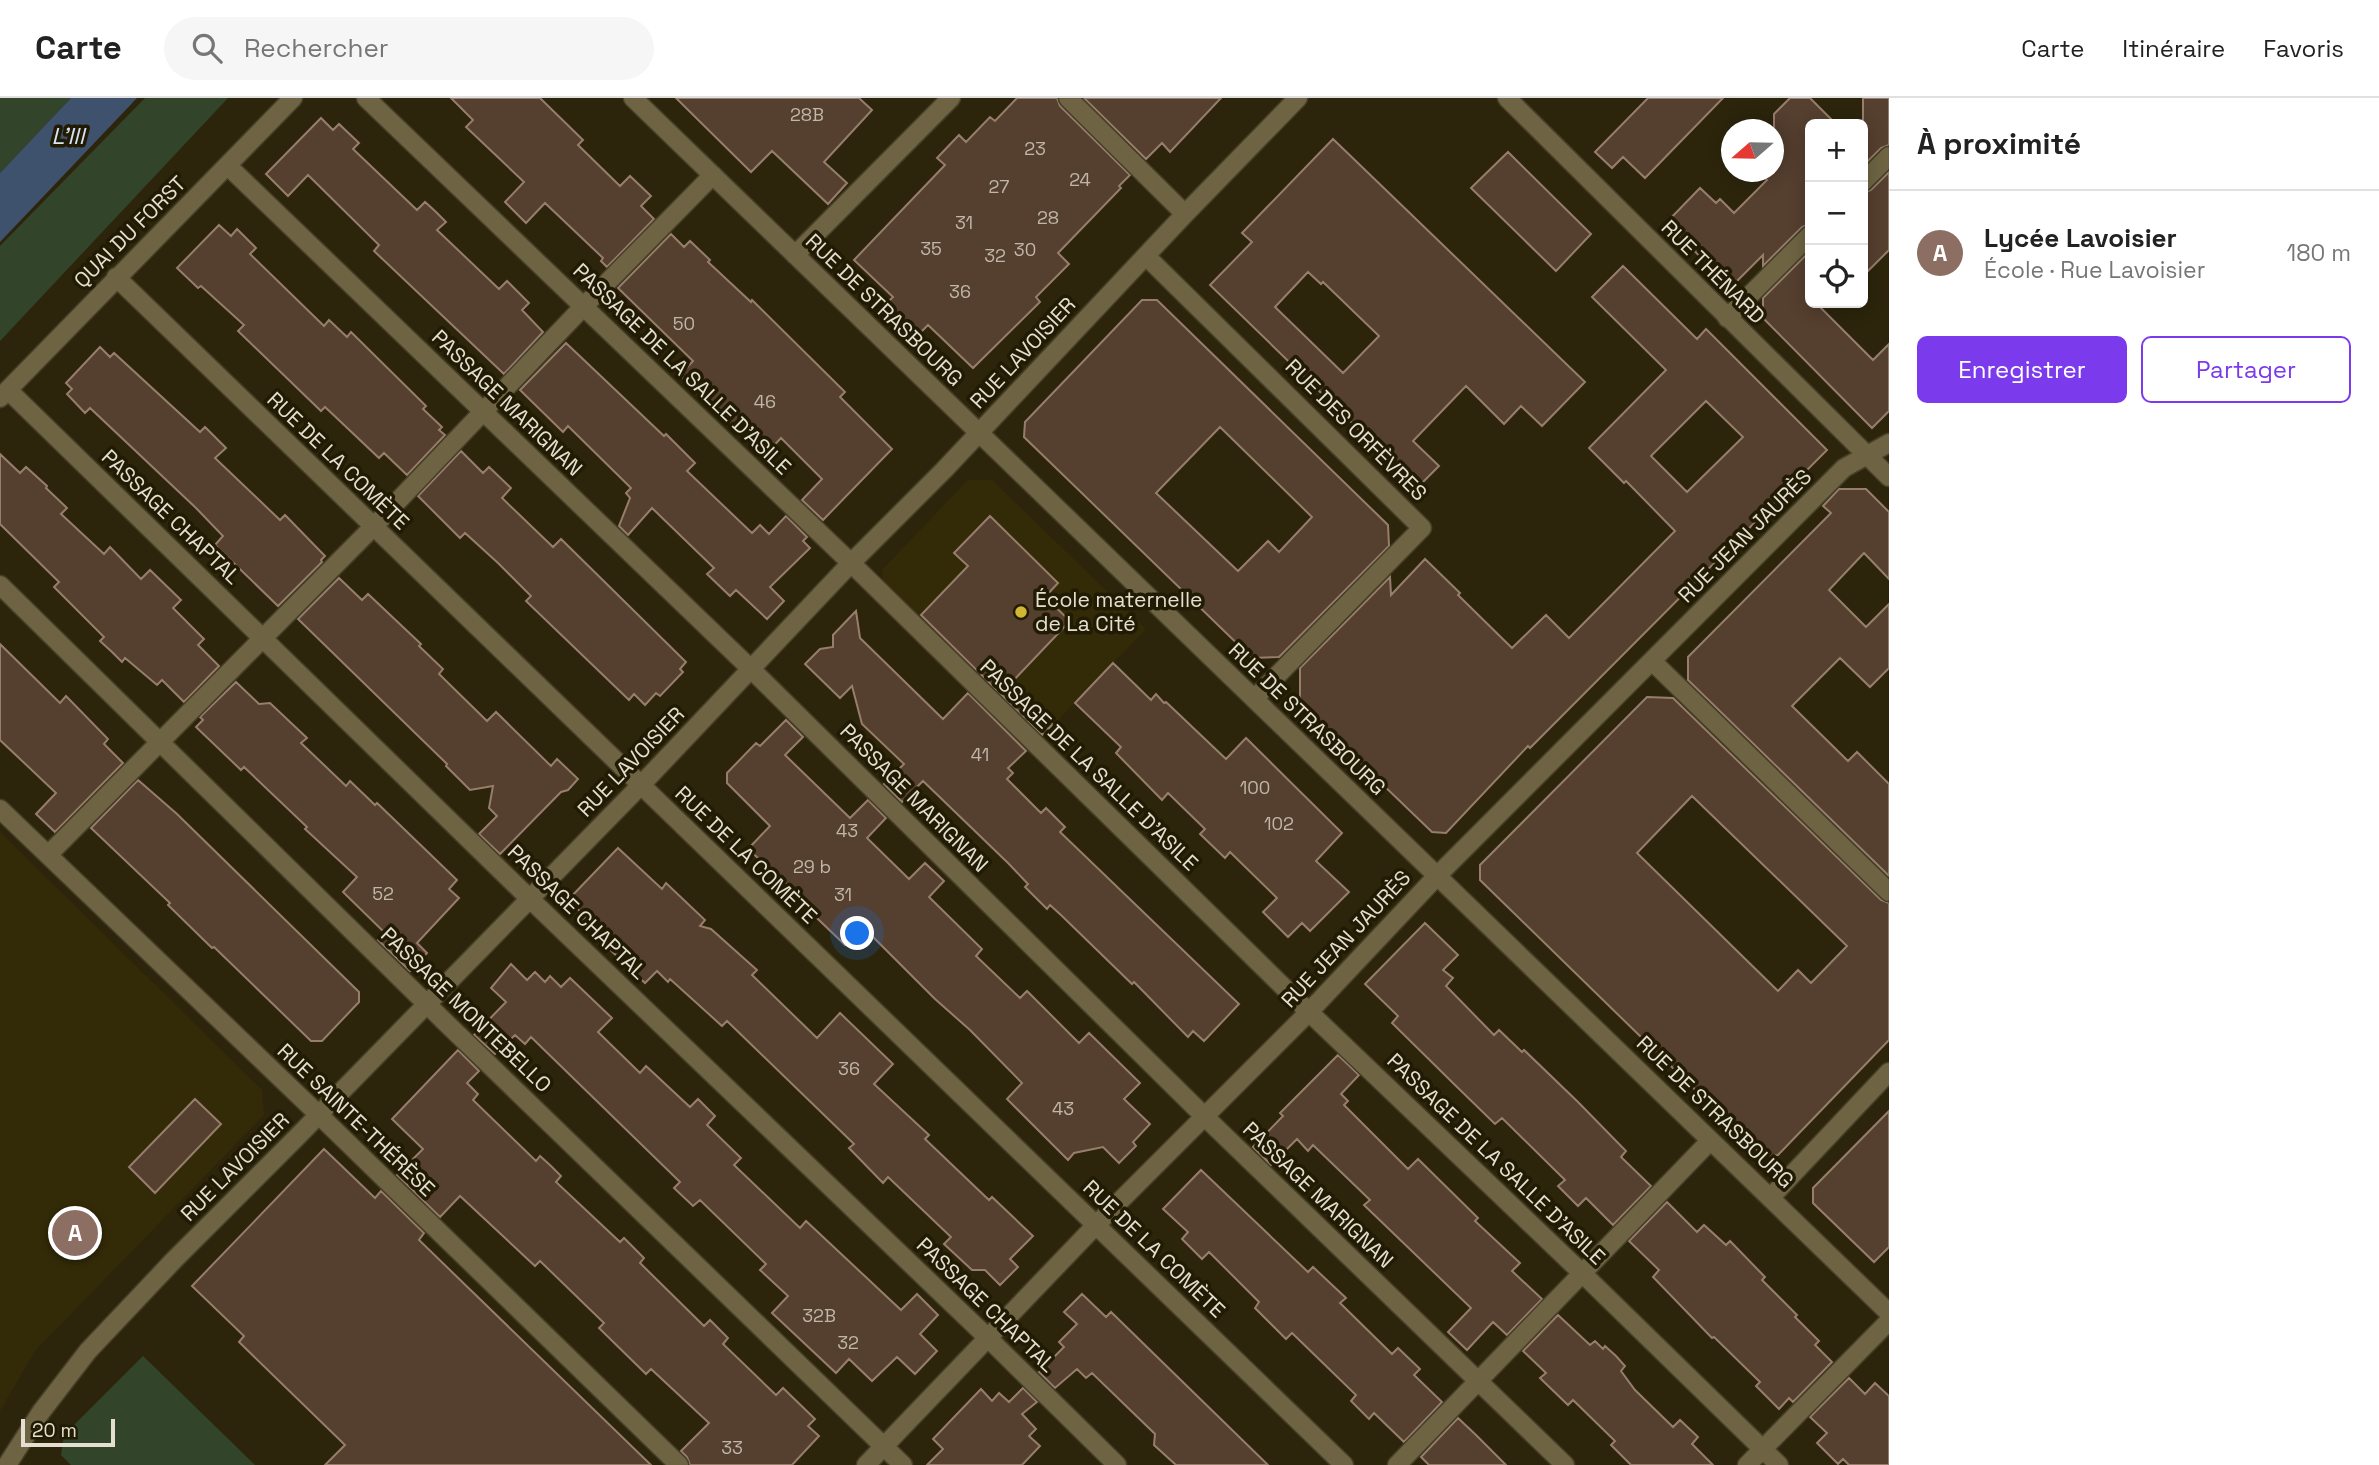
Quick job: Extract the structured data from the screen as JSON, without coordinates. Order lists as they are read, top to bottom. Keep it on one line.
{"streets":{"street":["QUAI DU FORST","RUE THÉNARD","RUE DE STRASBOURG","RUE LAVOISIER","PASSAGE DE LA SALLE D'ASILE","PASSAGE MARIGNAN","RUE DES ORFÈVRES","RUE DE LA COMÈTE","PASSAGE CHAPTAL","RUE JEAN JAURÈS","PASSAGE MONTEBELLO","RUE SAINTE-THÉRÈSE"]},"crossings":[["QUAI DU FORST","PASSAGE MARIGNAN"],["QUAI DU FORST","RUE DE LA COMÈTE"],["QUAI DU FORST","PASSAGE CHAPTAL"],["RUE THÉNARD","RUE JEAN JAURÈS"],["RUE DE STRASBOURG","RUE LAVOISIER"],["RUE DE STRASBOURG","RUE DES ORFÈVRES"],["RUE DE STRASBOURG","RUE JEAN JAURÈS"],["RUE LAVOISIER","PASSAGE DE LA SALLE D'ASILE"],["RUE LAVOISIER","PASSAGE MARIGNAN"],["RUE LAVOISIER","RUE DES ORFÈVRES"],["RUE LAVOISIER","RUE DE LA COMÈTE"],["RUE LAVOISIER","PASSAGE CHAPTAL"],["RUE LAVOISIER","PASSAGE MONTEBELLO"],["RUE LAVOISIER","RUE SAINTE-THÉRÈSE"],["PASSAGE DE LA SALLE D'ASILE","RUE JEAN JAURÈS"],["PASSAGE MARIGNAN","RUE JEAN JAURÈS"],["RUE DE LA COMÈTE","RUE JEAN JAURÈS"],["PASSAGE CHAPTAL","RUE JEAN JAURÈS"],["RUE JEAN JAURÈS","PASSAGE MONTEBELLO"]],"water":["L'Ill"],"places":["École maternelle de La Cité"],"house_numbers":["28B","23","24","27","28","31","35","30","32","36","50","46","41","100","102","43","29 b","52","31","36","43","32B","32","33"],"scale_bar":"20 m","north":"left","page":{"header":"Carte","search":"Rechercher","nav":["Carte","Itinéraire","Favoris"],"heading":"À proximité","map_buttons":["+","−"],"list":[{"mark":"A","name":"Lycée Lavoisier","note":"École · Rue Lavoisier","value":"180 m"}],"buttons":["Enregistrer","Partager"],"pins":"A","scale":"20 m"}}
